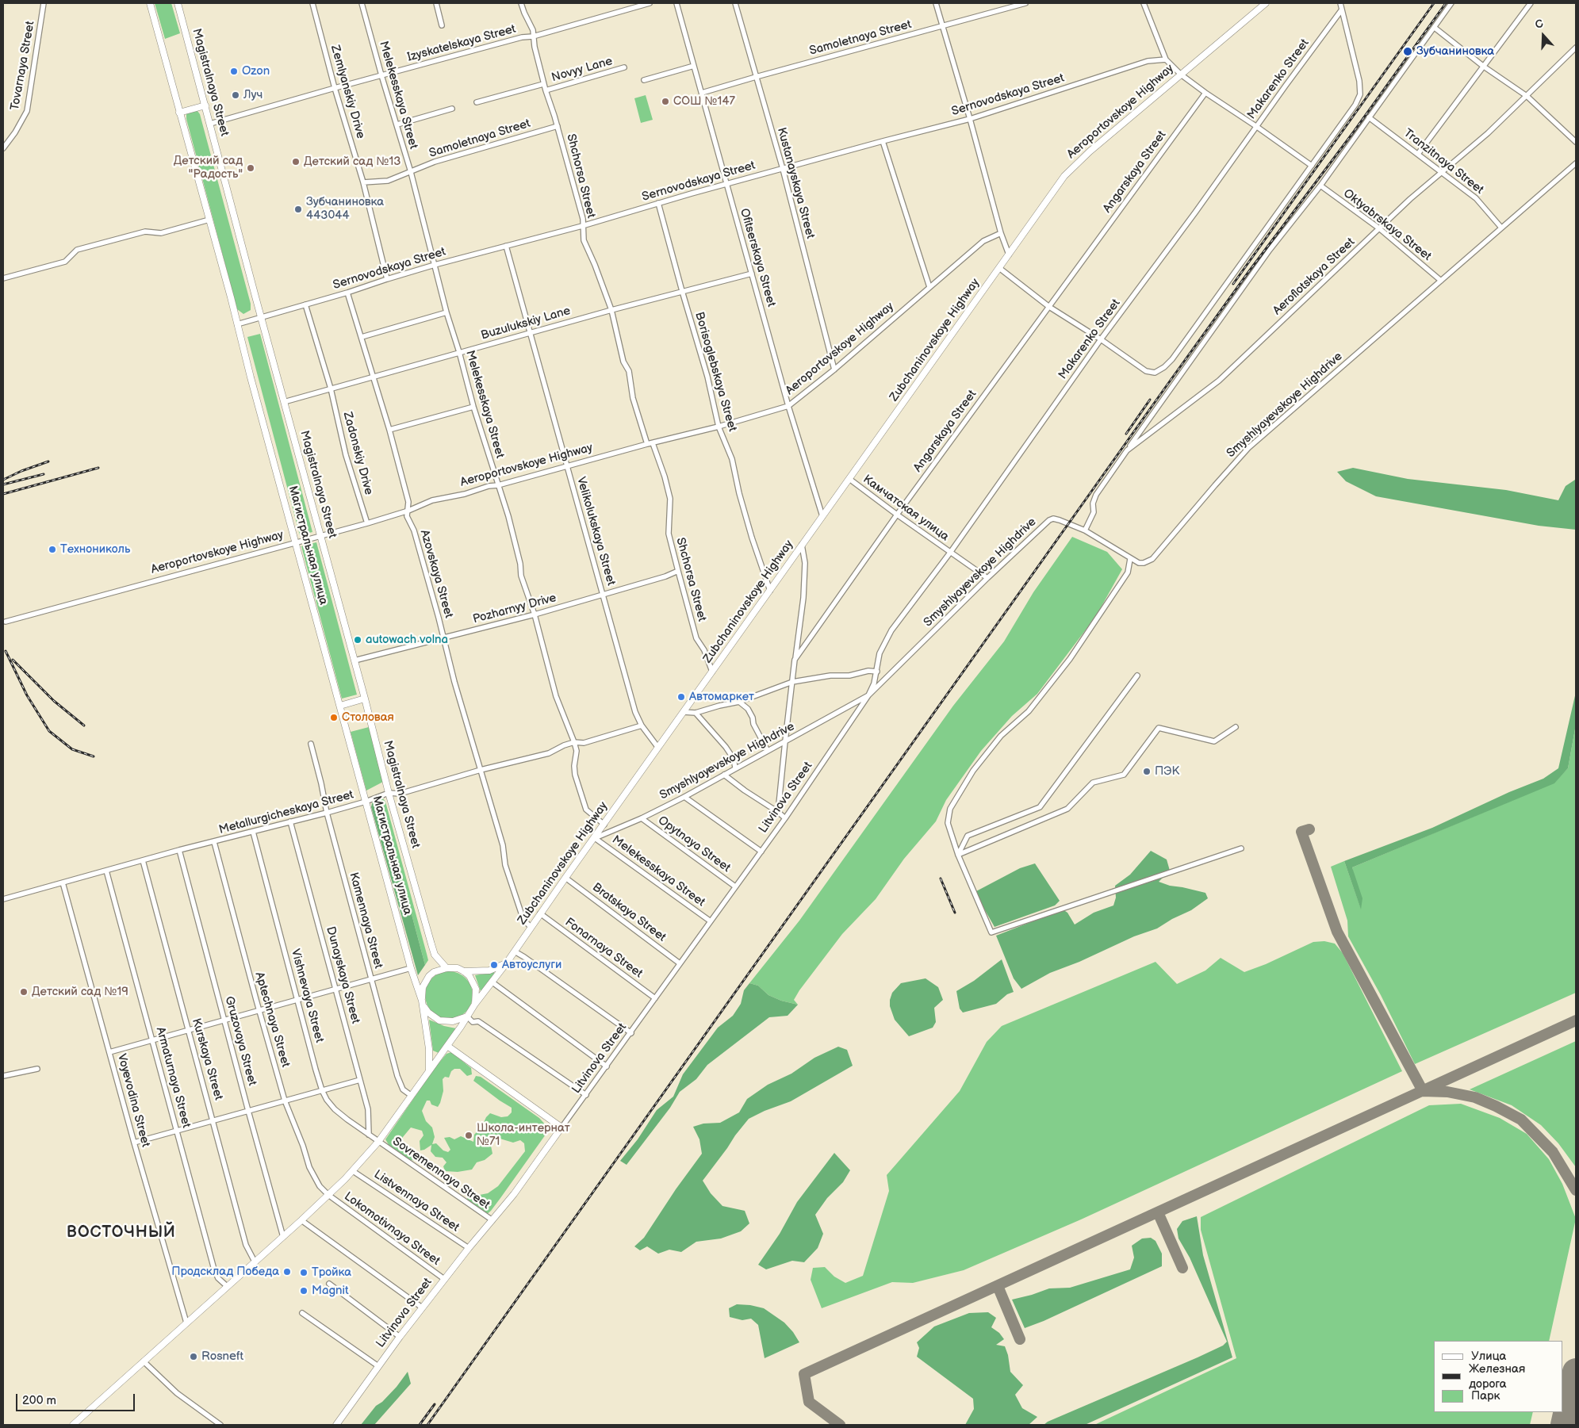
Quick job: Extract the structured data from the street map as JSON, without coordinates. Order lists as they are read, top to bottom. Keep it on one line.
{"streets":{"main road":["Magistralnaya Street","Aeroportovskoye Highway","Zubchaninovskoye Highway","Магистральная улица","Litvinova Street"],"street":["Samoletnaya Street","Izyskatelskaya Street","Tovarnaya Street","Novyy Lane","Makarenko Street","Zemlyanskiy Drive","Melekesskaya Street","Sernovodskaya Street","Tranzitnaya Street","Angarskaya Street","Shchorsa Street","Kustanayskaya Street","Oktyabrskaya Street","Ofitserskaya Street","Aeroflotskaya Street","Buzulukskiy Lane","Borisoglebskaya Street","Smyshlyayevskoye Highdrive","Zadonskiy Drive","Камчатская улица","Velikolukskaya Street","Azovskaya Street","Pozharnyy Drive","Metallurgicheskaya Street","Opytnaya Street","Bratskaya Street","Kamennaya Street","Fonarnaya Street","Dunayskaya Street","Vishnevaya Street","Aptechnaya Street","Gruzovaya Street","Kurskaya Street","Armaturnaya Street","Voyevodina Street","Sovremennaya Street","Listvennaya Street","Lokomotivnaya Street"]},"crossings":[["Samoletnaya Street","Zemlyanskiy Drive"],["Samoletnaya Street","Melekesskaya Street"],["Samoletnaya Street","Shchorsa Street"],["Samoletnaya Street","Kustanayskaya Street"],["Samoletnaya Street","Ofitserskaya Street"],["Izyskatelskaya Street","Magistralnaya Street"],["Izyskatelskaya Street","Zemlyanskiy Drive"],["Izyskatelskaya Street","Melekesskaya Street"],["Izyskatelskaya Street","Shchorsa Street"],["Novyy Lane","Shchorsa Street"],["Makarenko Street","Smyshlyayevskoye Highdrive"],["Makarenko Street","Камчатская улица"],["Makarenko Street","Litvinova Street"],["Magistralnaya Street","Sernovodskaya Street"],["Magistralnaya Street","Aeroportovskoye Highway"],["Magistralnaya Street","Buzulukskiy Lane"],["Magistralnaya Street","Zubchaninovskoye Highway"],["Magistralnaya Street","Магистральная улица"],["Magistralnaya Street","Pozharnyy Drive"],["Magistralnaya Street","Metallurgicheskaya Street"],["Zemlyanskiy Drive","Sernovodskaya Street"],["Melekesskaya Street","Sernovodskaya Street"],["Melekesskaya Street","Aeroportovskoye Highway"],["Melekesskaya Street","Buzulukskiy Lane"],["Melekesskaya Street","Zubchaninovskoye Highway"],["Melekesskaya Street","Smyshlyayevskoye Highdrive"],["Melekesskaya Street","Pozharnyy Drive"],["Melekesskaya Street","Litvinova Street"],["Melekesskaya Street","Metallurgicheskaya Street"],["Sernovodskaya Street","Shchorsa Street"],["Sernovodskaya Street","Kustanayskaya Street"],["Sernovodskaya Street","Ofitserskaya Street"],["Sernovodskaya Street","Borisoglebskaya Street"],["Sernovodskaya Street","Zadonskiy Drive"],["Sernovodskaya Street","Velikolukskaya Street"],["Sernovodskaya Street","Магистральная улица"],["Sernovodskaya Street","Azovskaya Street"],["Aeroportovskoye Highway","Shchorsa Street"],["Aeroportovskoye Highway","Kustanayskaya Street"],["Aeroportovskoye Highway","Ofitserskaya Street"],["Aeroportovskoye Highway","Zubchaninovskoye Highway"],["Aeroportovskoye Highway","Borisoglebskaya Street"],["Aeroportovskoye Highway","Zadonskiy Drive"],["Aeroportovskoye Highway","Velikolukskaya Street"],["Aeroportovskoye Highway","Магистральная улица"],["Aeroportovskoye Highway","Azovskaya Street"],["Tranzitnaya Street","Aeroflotskaya Street"],["Tranzitnaya Street","Smyshlyayevskoye Highdrive"],["Angarskaya Street","Smyshlyayevskoye Highdrive"],["Angarskaya Street","Камчатская улица"],["Shchorsa Street","Buzulukskiy Lane"],["Shchorsa Street","Zubchaninovskoye Highway"],["Shchorsa Street","Pozharnyy Drive"],["Oktyabrskaya Street","Aeroflotskaya Street"],["Oktyabrskaya Street","Smyshlyayevskoye Highdrive"],["Ofitserskaya Street","Buzulukskiy Lane"],["Ofitserskaya Street","Zubchaninovskoye Highway"],["Aeroflotskaya Street","Smyshlyayevskoye Highdrive"],["Buzulukskiy Lane","Borisoglebskaya Street"],["Buzulukskiy Lane","Zadonskiy Drive"],["Buzulukskiy Lane","Velikolukskaya Street"],["Buzulukskiy Lane","Azovskaya Street"],["Zubchaninovskoye Highway","Borisoglebskaya Street"],["Zubchaninovskoye Highway","Smyshlyayevskoye Highdrive"],["Zubchaninovskoye Highway","Камчатская улица"],["Zubchaninovskoye Highway","Velikolukskaya Street"],["Zubchaninovskoye Highway","Магистральная улица"],["Zubchaninovskoye Highway","Azovskaya Street"],["Zubchaninovskoye Highway","Bratskaya Street"],["Zubchaninovskoye Highway","Fonarnaya Street"],["Smyshlyayevskoye Highdrive","Камчатская улица"],["Smyshlyayevskoye Highdrive","Litvinova Street"],["Smyshlyayevskoye Highdrive","Opytnaya Street"],["Velikolukskaya Street","Pozharnyy Drive"],["Velikolukskaya Street","Metallurgicheskaya Street"],["Магистральная улица","Metallurgicheskaya Street"],["Azovskaya Street","Pozharnyy Drive"],["Azovskaya Street","Metallurgicheskaya Street"],["Litvinova Street","Opytnaya Street"],["Litvinova Street","Bratskaya Street"],["Litvinova Street","Fonarnaya Street"],["Litvinova Street","Sovremennaya Street"],["Litvinova Street","Listvennaya Street"],["Litvinova Street","Lokomotivnaya Street"],["Metallurgicheskaya Street","Kamennaya Street"],["Metallurgicheskaya Street","Dunayskaya Street"],["Metallurgicheskaya Street","Vishnevaya Street"],["Metallurgicheskaya Street","Aptechnaya Street"],["Metallurgicheskaya Street","Gruzovaya Street"],["Metallurgicheskaya Street","Kurskaya Street"],["Metallurgicheskaya Street","Armaturnaya Street"],["Metallurgicheskaya Street","Voyevodina Street"],["Dunayskaya Street","Vishnevaya Street"],["Vishnevaya Street","Sovremennaya Street"],["Aptechnaya Street","Lokomotivnaya Street"]],"districts":["ВОСТОЧНЫЙ"],"places":["Зубчаниновка","Ozon","Луч","СОШ №147","Детский сад №13","Детский сад \"Радость\"","Зубчаниновка 443044","Технониколь","autowach volna","Автомаркет","Столовая","ПЭК","Автоуслуги","Детский сад №19","Школа-интернат №71","Продсклад Победа","Тройка","Magnit","Rosneft"],"legend":["Улица","Железная дорога","Парк"],"scale_bar":"200 m","north":"top"}
